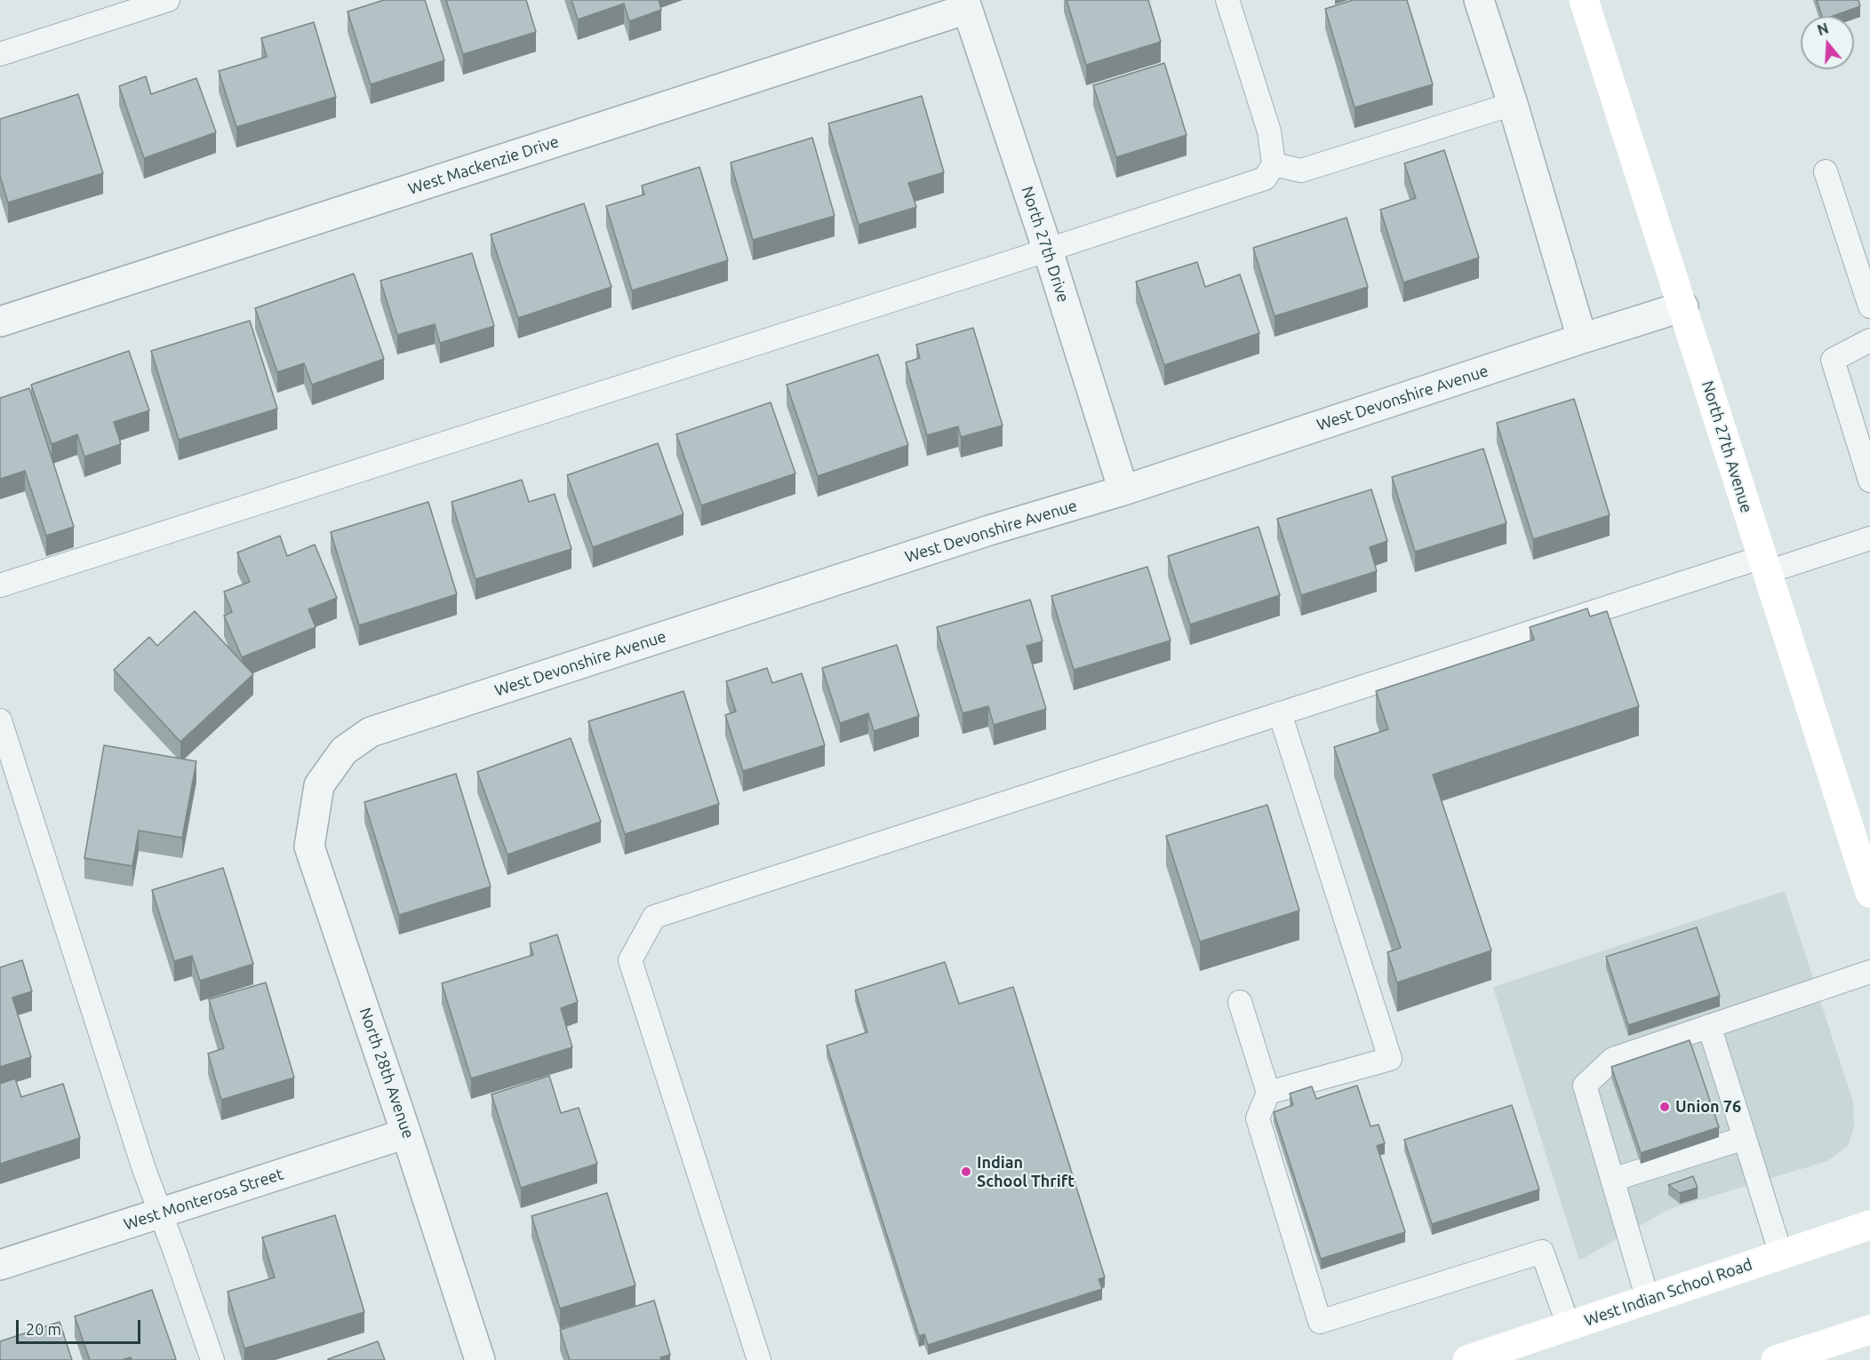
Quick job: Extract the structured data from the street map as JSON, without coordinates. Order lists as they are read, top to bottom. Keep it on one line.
{"streets":{"main road":["North 27th Avenue","West Indian School Road"],"street":["West Mackenzie Drive","North 27th Drive","West Devonshire Avenue","North 28th Avenue","West Monterosa Street"]},"crossings":[["West Mackenzie Drive","North 27th Drive"],["North 27th Drive","West Devonshire Avenue"],["West Devonshire Avenue","North 27th Avenue"],["West Devonshire Avenue","North 28th Avenue"],["North 28th Avenue","West Monterosa Street"]],"places":["Union 76","Indian School Thrift"],"scale_bar":"20 m","north":"top"}
